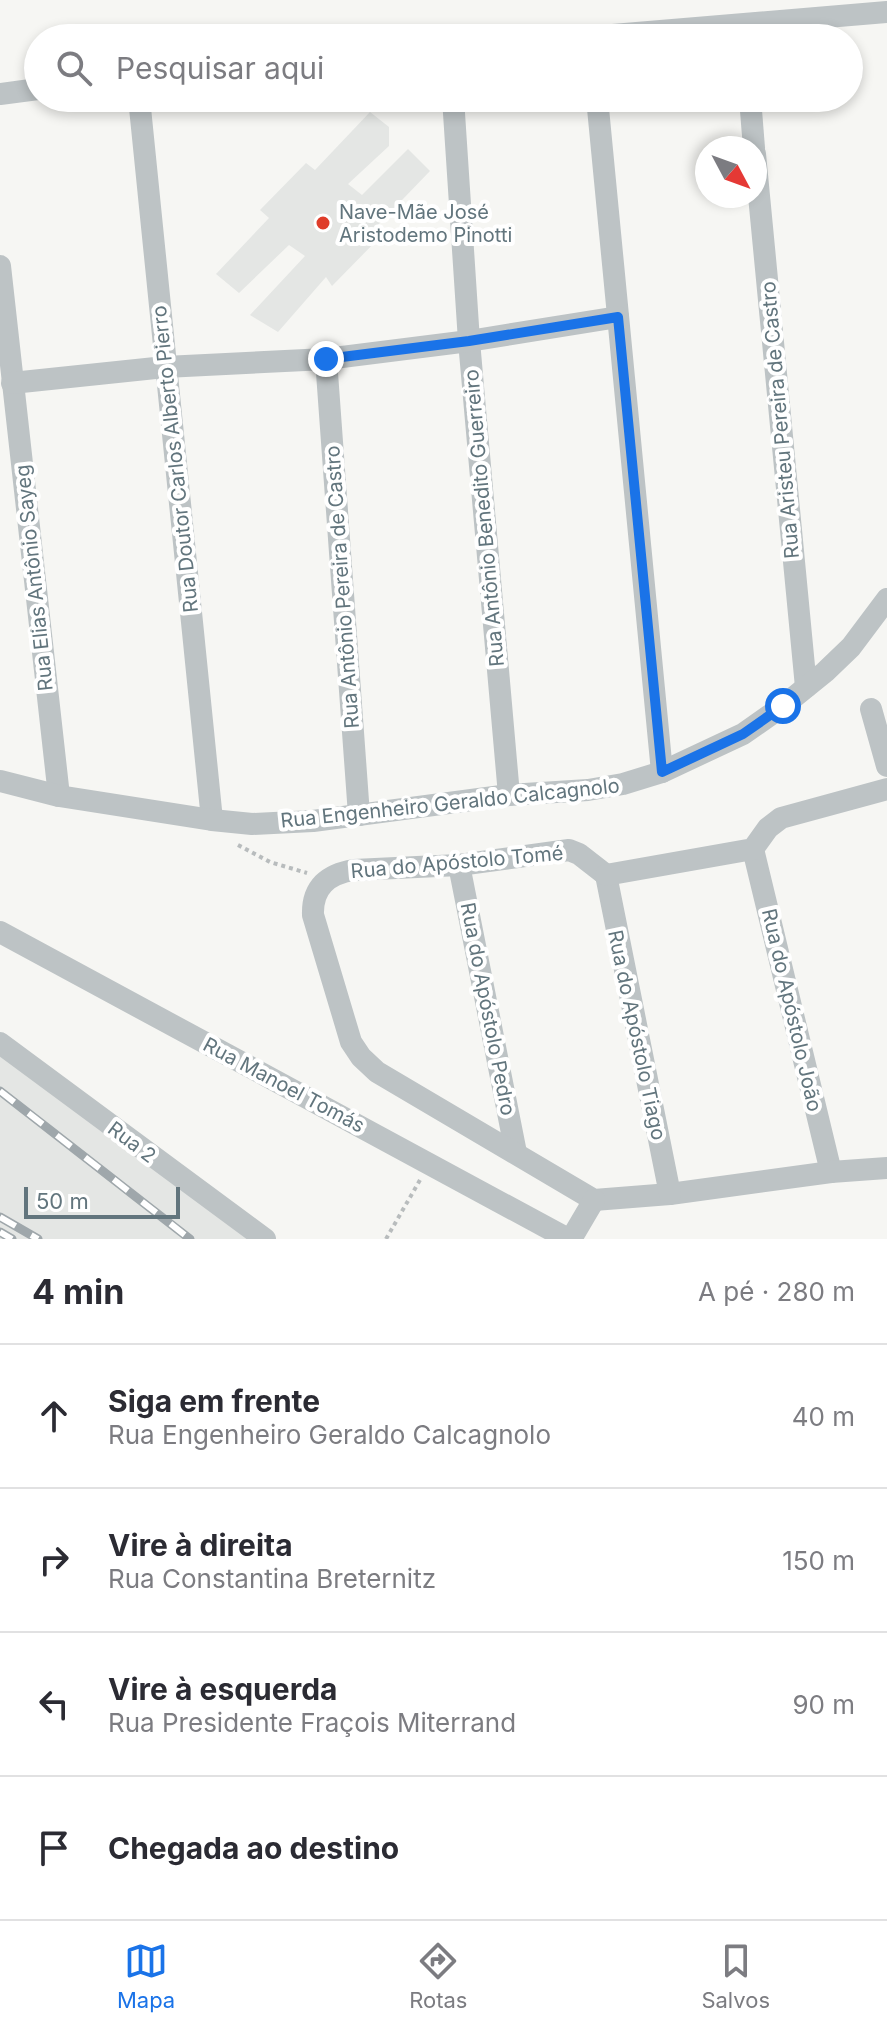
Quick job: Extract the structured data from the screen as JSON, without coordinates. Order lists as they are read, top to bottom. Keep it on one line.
{"streets":{"street":["Rua Aristeu Pereira de Castro","Rua Doutor Carlos Alberto Pierro","Rua Antônio Benedito Guerreiro","Rua Elias Antônio Sayeg","Rua Antônio Pereira de Castro","Rua Engenheiro Geraldo Calcagnolo","Rua do Apóstolo Tomé","Rua do Apóstolo Pedro","Rua do Apóstolo João","Rua do Apóstolo Tiago","Rua Manoel Tomás","Rua 2"]},"crossings":[["Rua Aristeu Pereira de Castro","Rua Engenheiro Geraldo Calcagnolo"],["Rua Doutor Carlos Alberto Pierro","Rua Engenheiro Geraldo Calcagnolo"],["Rua Antônio Benedito Guerreiro","Rua Engenheiro Geraldo Calcagnolo"],["Rua Elias Antônio Sayeg","Rua Engenheiro Geraldo Calcagnolo"],["Rua Antônio Pereira de Castro","Rua Engenheiro Geraldo Calcagnolo"],["Rua do Apóstolo Tomé","Rua do Apóstolo Pedro"],["Rua do Apóstolo Tomé","Rua do Apóstolo Tiago"]],"places":["Nave-Mãe José Aristodemo Pinotti"],"scale_bar":"50 m","north":"bottom right","page":{"search":"Pesquisar aqui","scale":"50 m","heading":["4 min","A pé · 280 m"],"list":[["Siga em frente","Rua Engenheiro Geraldo Calcagnolo","40 m"],["Vire à direita","Rua Constantina Breternitz","150 m"],["Vire à esquerda","Rua Presidente Fraçois Miterrand","90 m"],"Chegada ao destino"],"nav":["Mapa","Rotas","Salvos"]}}
